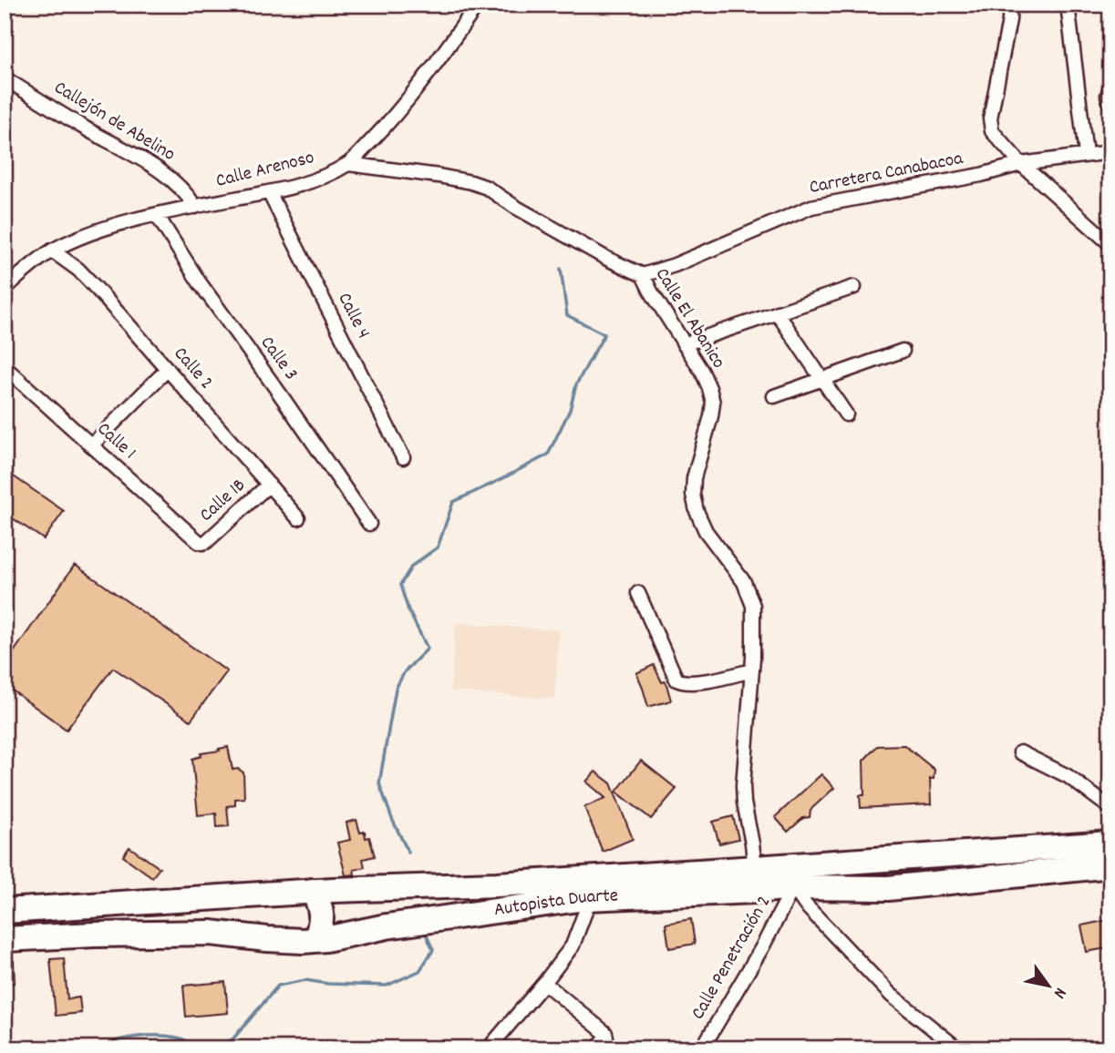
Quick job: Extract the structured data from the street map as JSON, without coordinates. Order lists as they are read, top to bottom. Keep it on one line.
{"streets":{"highway":["Autopista Duarte"],"street":["Callejón de Abelino","Calle Arenoso","Carretera Canabacoa","Calle 4","Calle El Abanico","Calle 3","Calle 2","Calle 1","Calle 1B","Calle Penetración 2"]},"crossings":[["Callejón de Abelino","Calle Arenoso"],["Calle Arenoso","Calle 4"],["Calle Arenoso","Calle El Abanico"],["Calle Arenoso","Calle 3"],["Calle Arenoso","Calle 2"],["Carretera Canabacoa","Calle El Abanico"],["Calle El Abanico","Autopista Duarte"],["Calle 2","Calle 1B"],["Calle 1","Calle 1B"],["Autopista Duarte","Calle Penetración 2"]],"north":"bottom right"}
